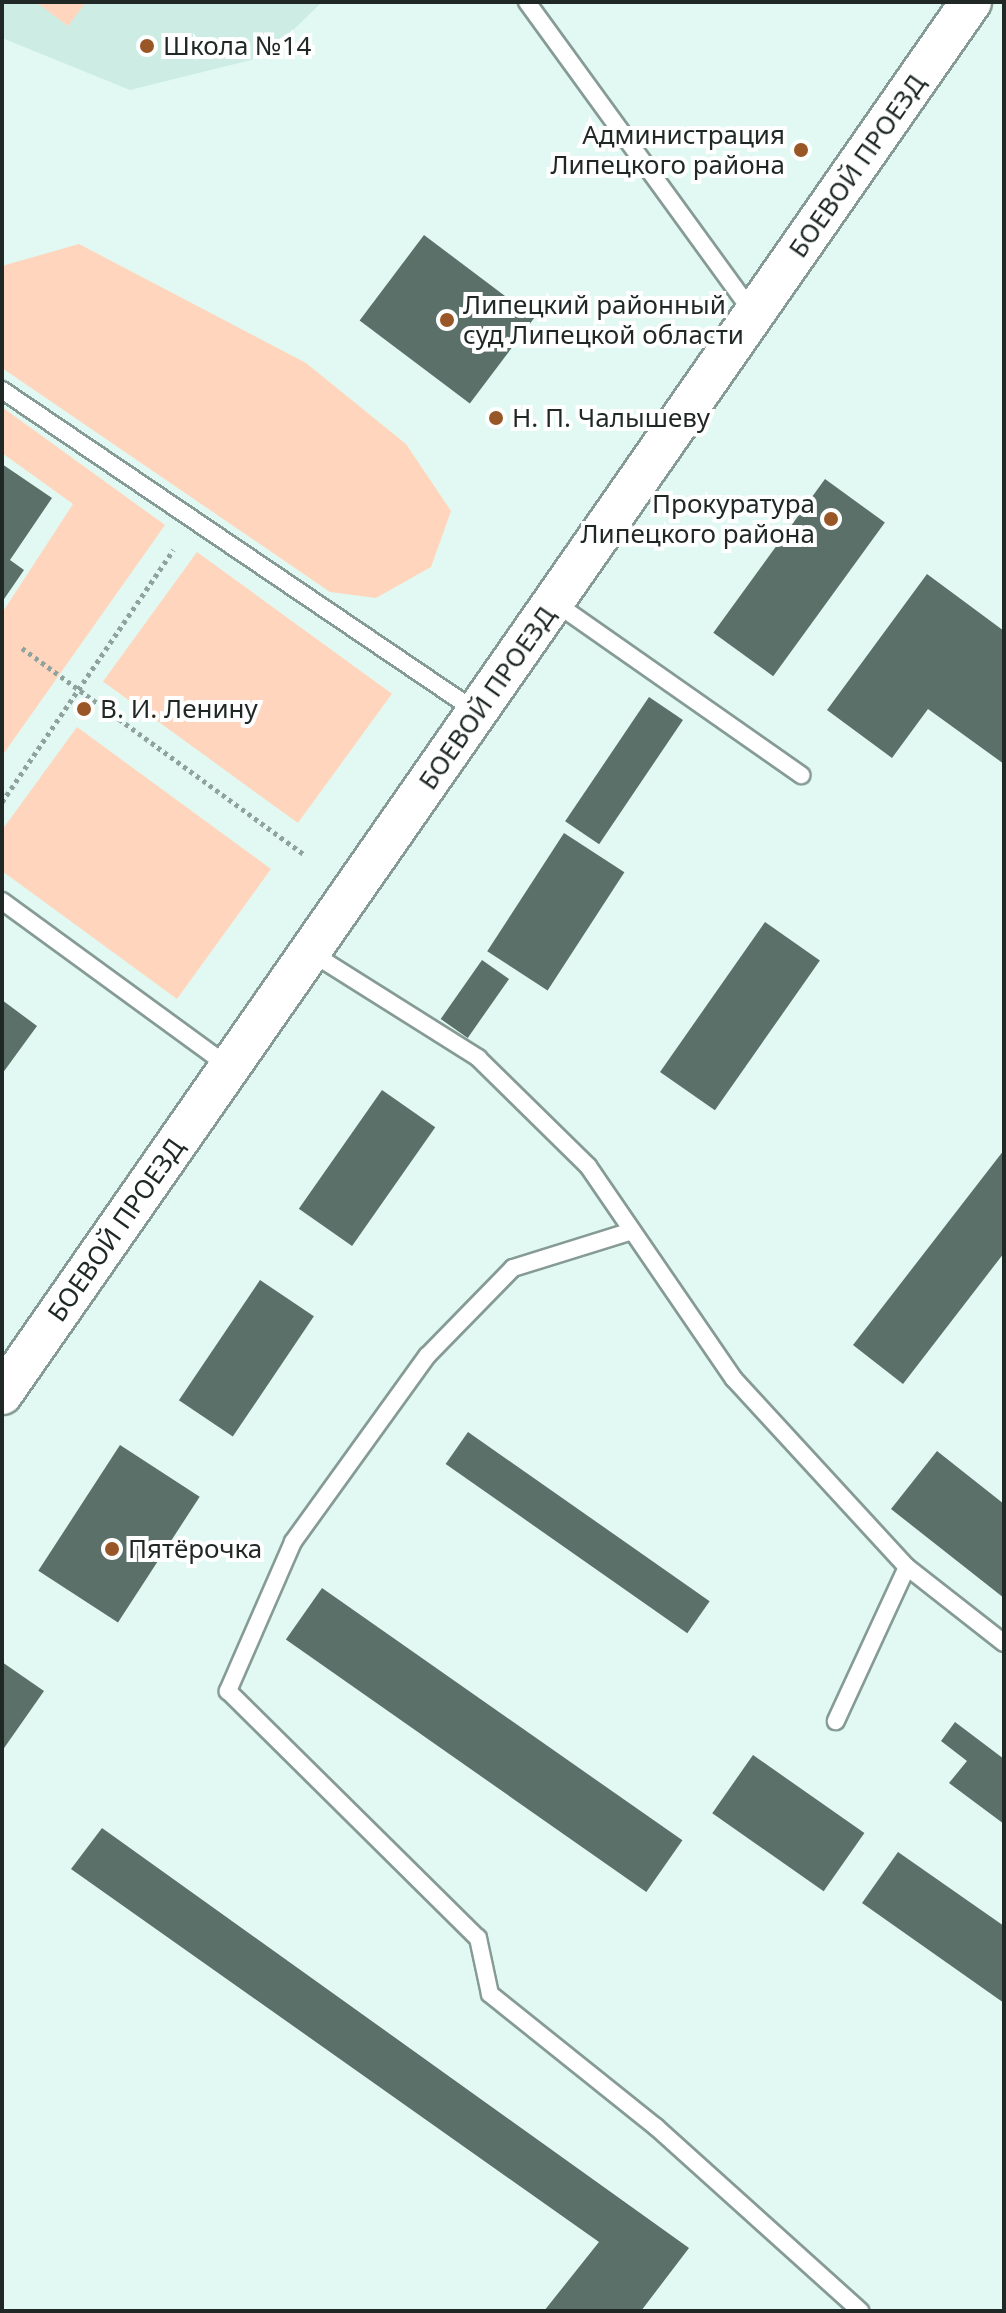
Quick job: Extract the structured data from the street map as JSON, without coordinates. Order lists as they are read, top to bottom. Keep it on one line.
{"streets":{"street":["БОЕВОЙ ПРОЕЗД"]},"places":["Школа №14","Администрация Липецкого района","Липецкий районный суд Липецкой области","Н. П. Чалышеву","Прокуратура Липецкого района","В. И. Ленину","Пятёрочка"]}
